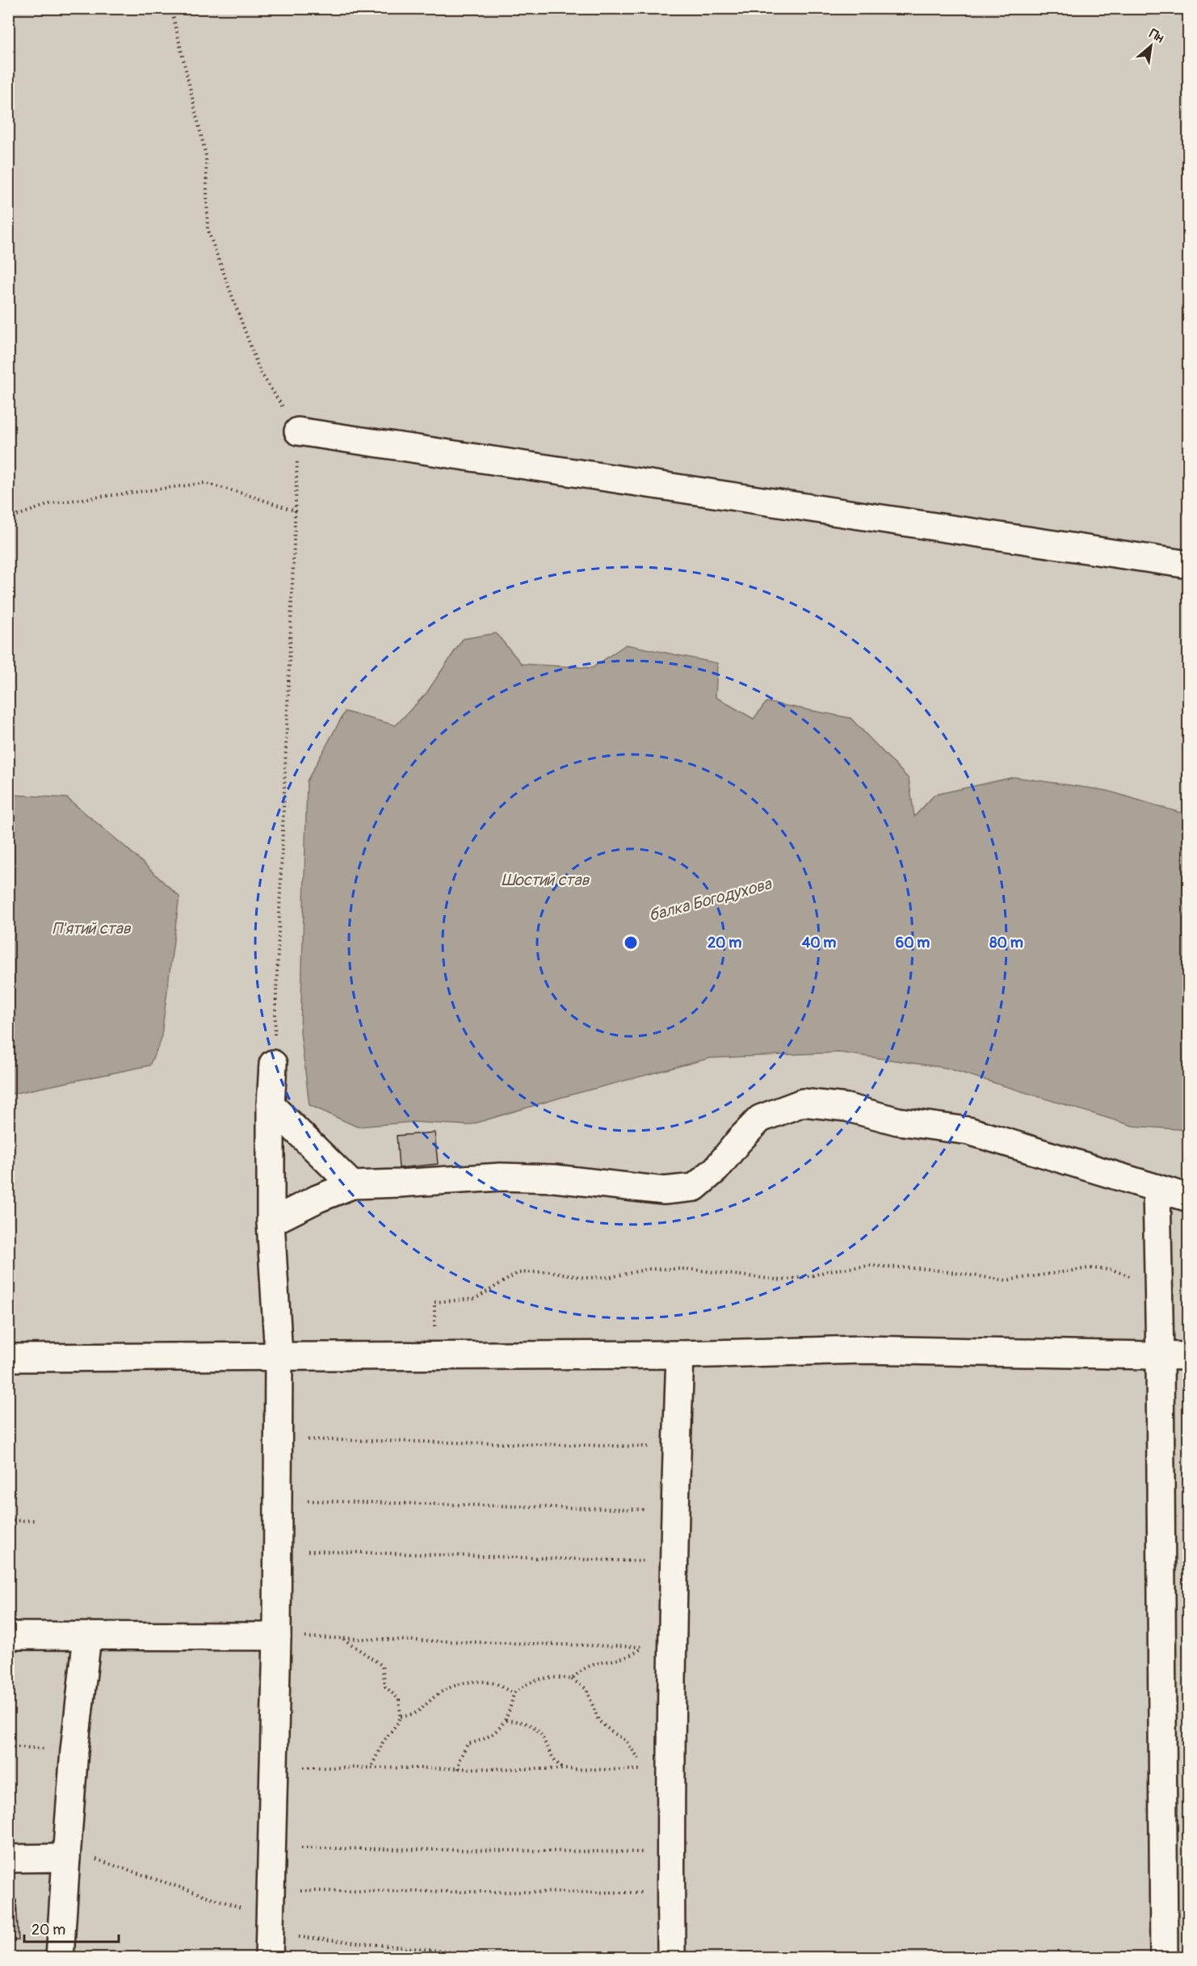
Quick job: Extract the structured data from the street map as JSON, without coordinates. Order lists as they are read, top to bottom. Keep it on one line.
{"water":["Шостий став","балка Богодухова","П'ятий став"],"scale_bar":"20 m","north":"top right","rings":["20 m","40 m","60 m","80 m"]}
